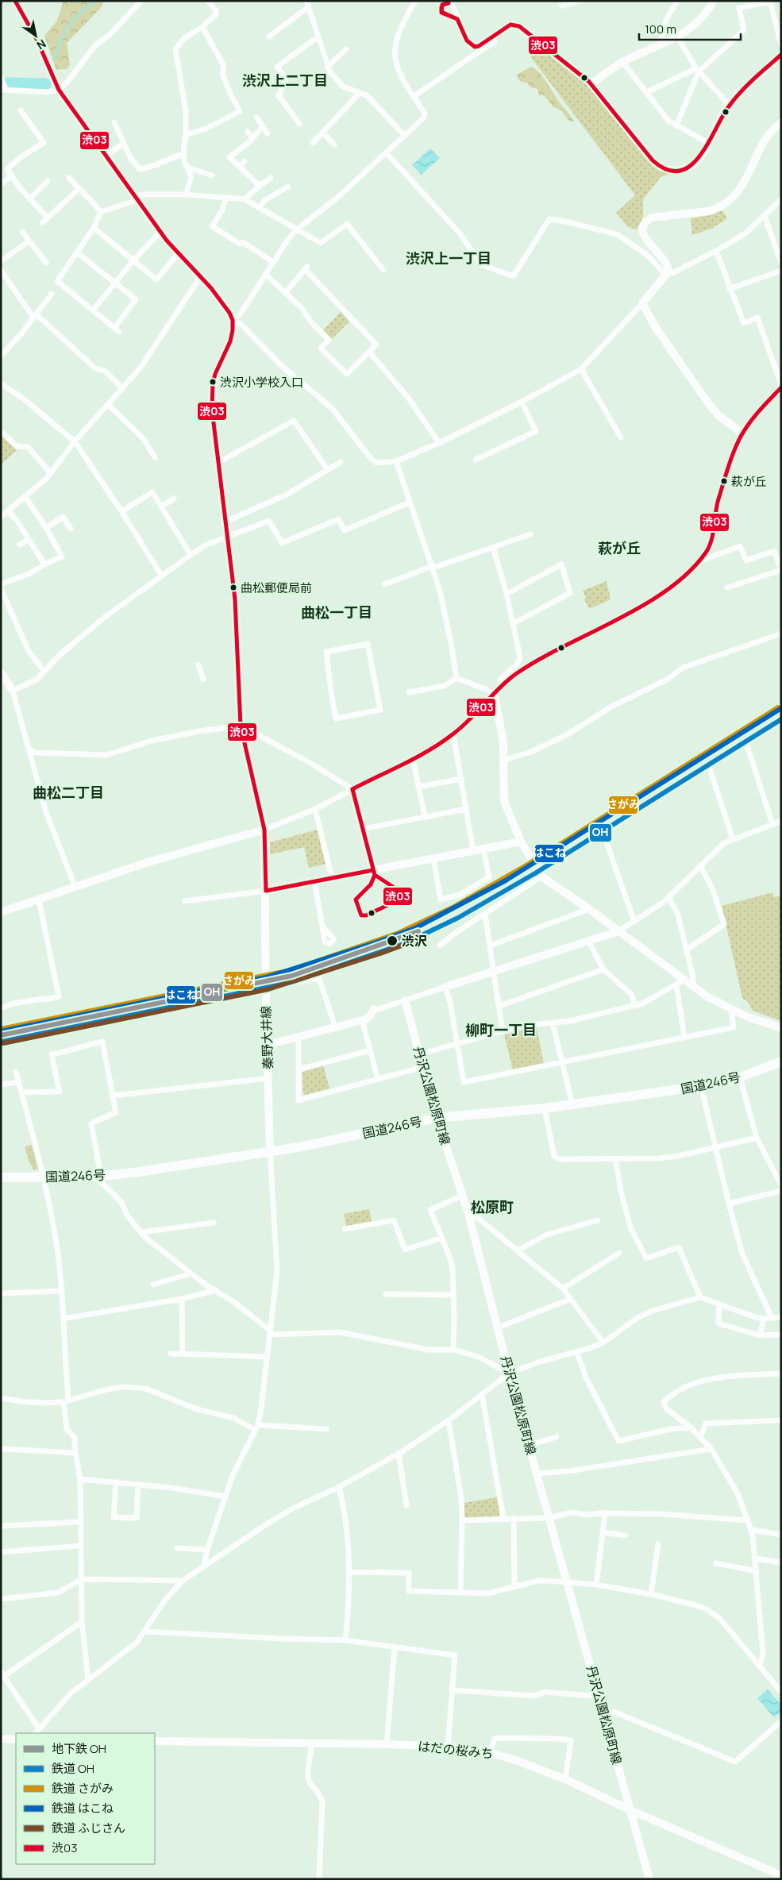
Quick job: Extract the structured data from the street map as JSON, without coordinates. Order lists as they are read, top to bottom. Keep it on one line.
{"streets":{"highway":["国道246号"],"street":["秦野大井線","丹沢公園松原町線","はだの桜みち"]},"crossings":[["秦野大井線","国道246号"],["国道246号","丹沢公園松原町線"],["丹沢公園松原町線","はだの桜みち"]],"districts":["渋沢上二丁目","渋沢上一丁目","萩が丘","曲松一丁目","曲松二丁目","柳町一丁目","松原町"],"places":["渋沢小学校入口","萩が丘","曲松郵便局前","渋沢"],"lines":["transit line 渋03","rail line さがみ","rail line はこね","rail line OH","metro line OH","rail line ふじさん"],"legend":["地下鉄 OH","鉄道 OH","鉄道 さがみ","鉄道 はこね","鉄道 ふじさん","渋03"],"scale_bar":"100 m","north":"bottom right"}
